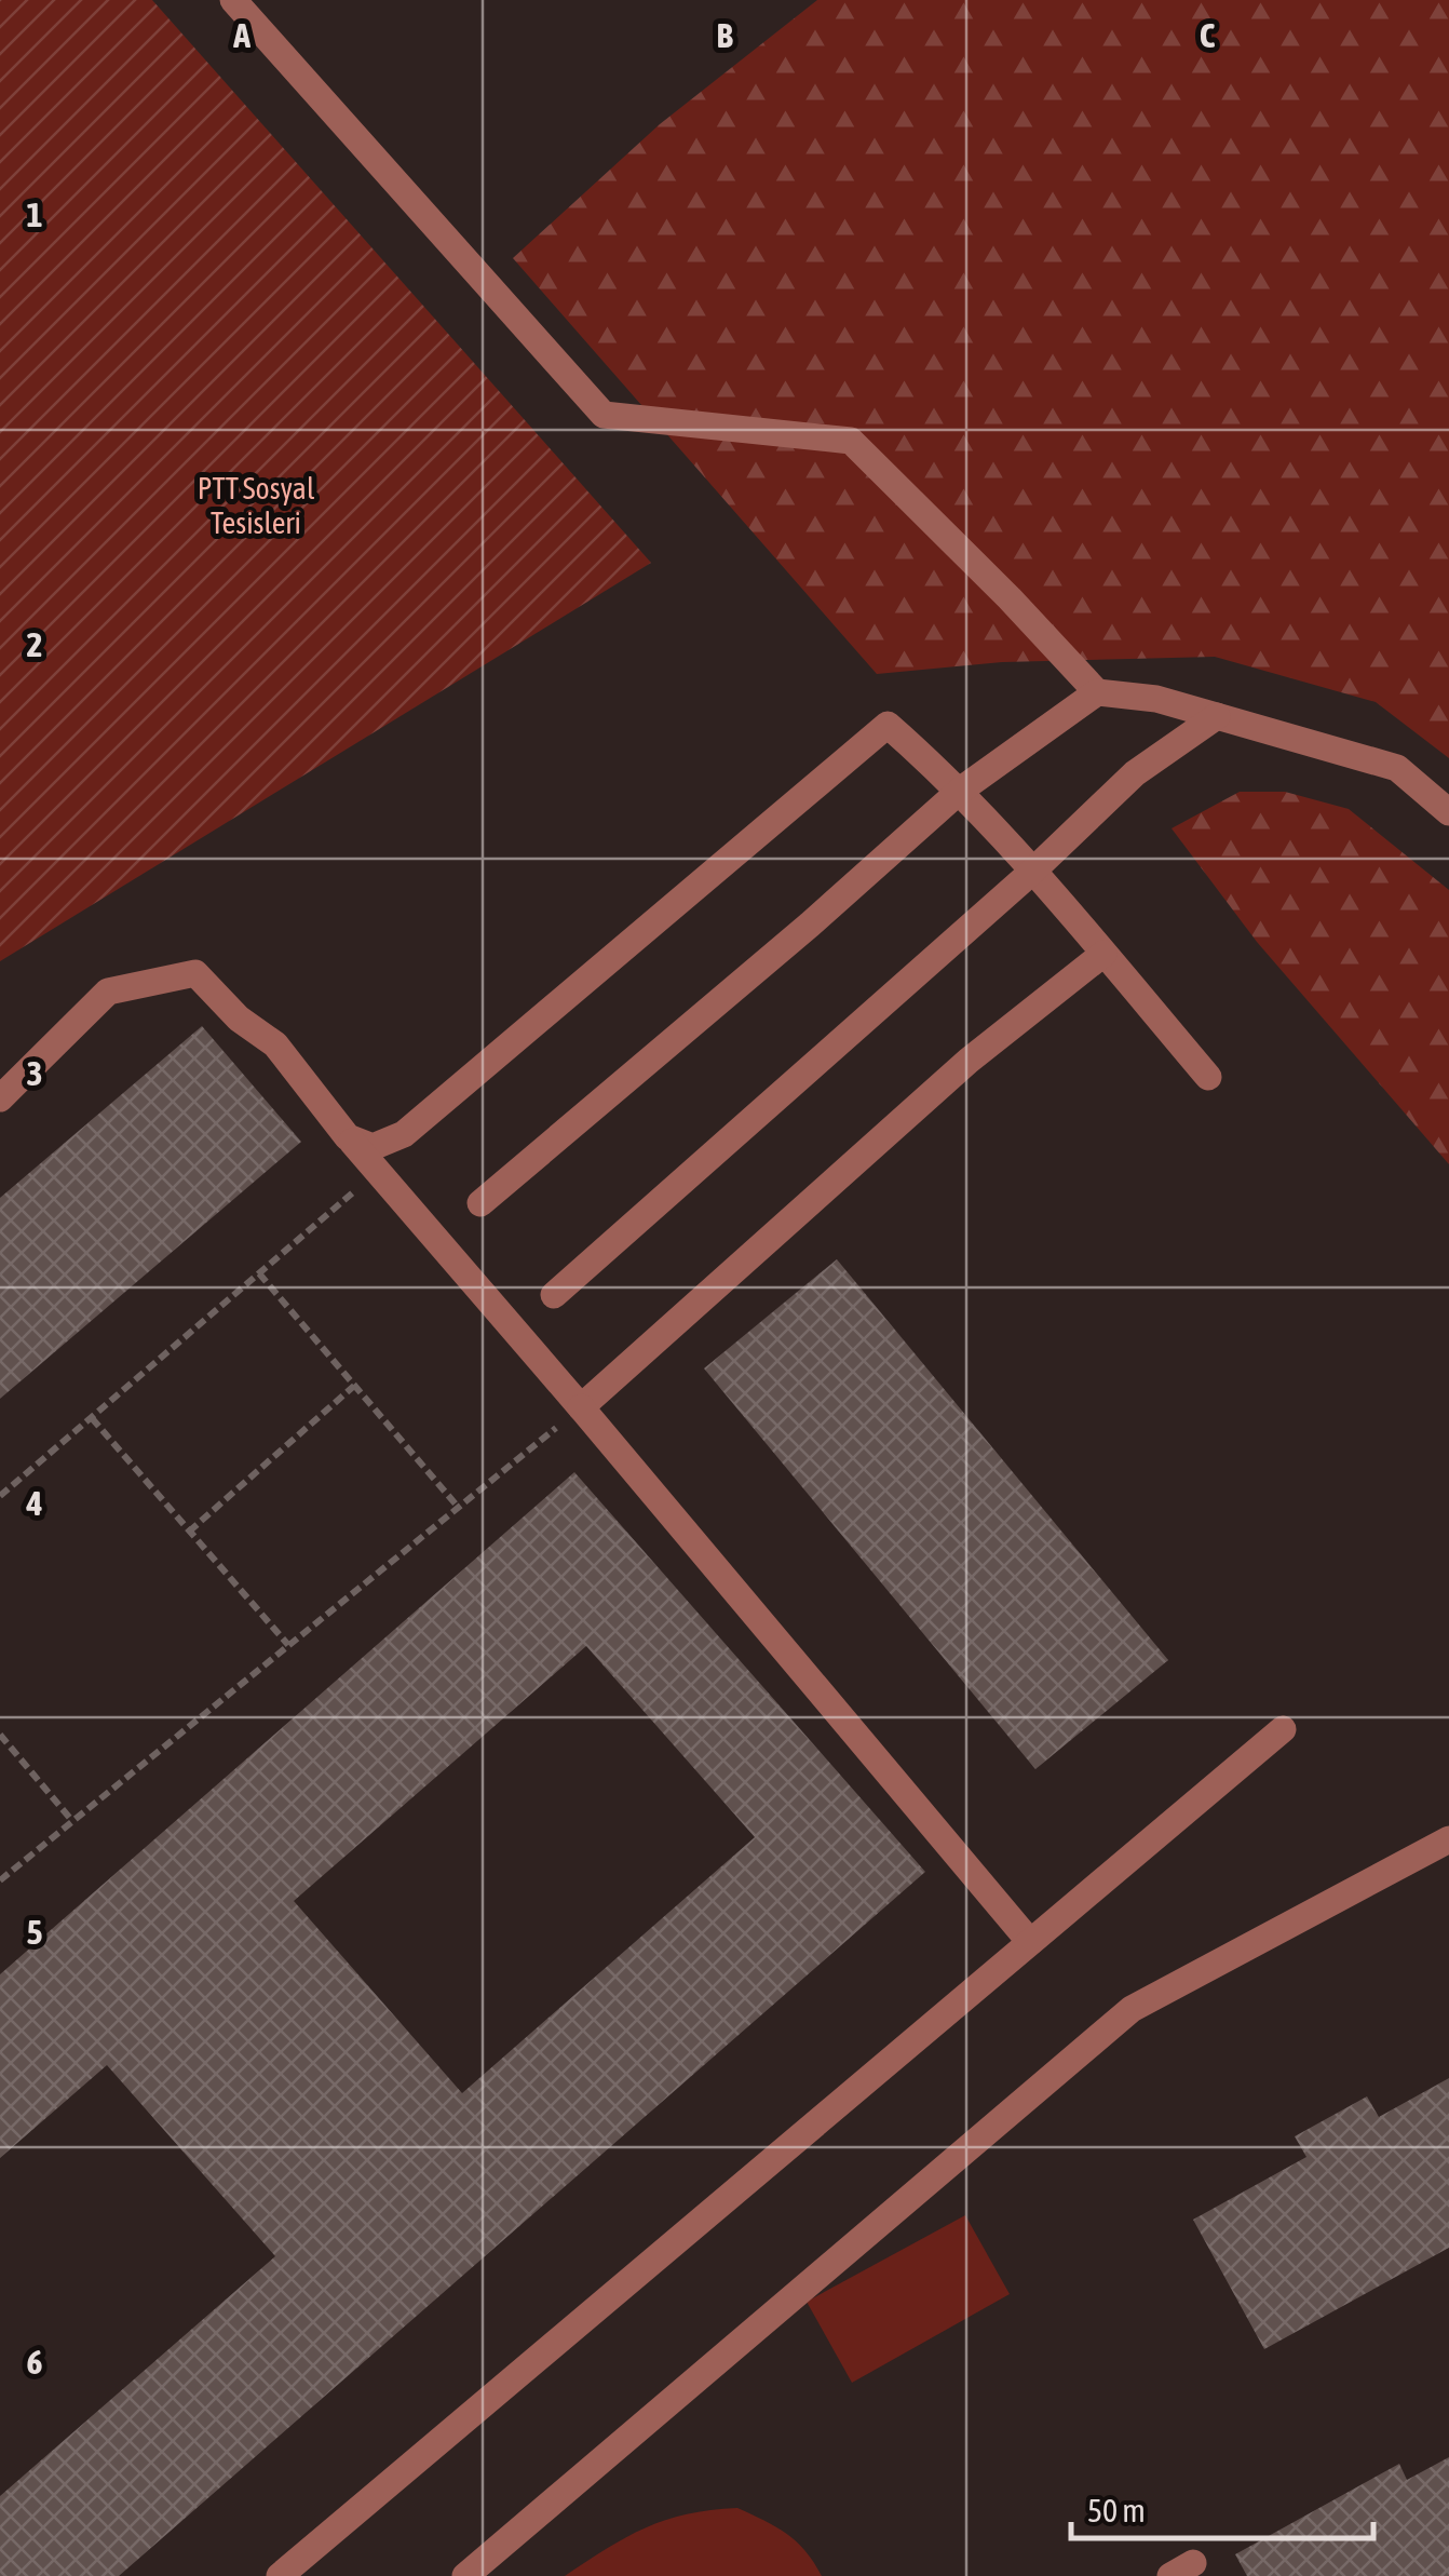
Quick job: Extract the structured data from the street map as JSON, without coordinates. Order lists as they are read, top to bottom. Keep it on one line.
{"parks":["PTT Sosyal Tesisleri"],"scale_bar":"50 m","grid":{"columns":["A","B","C"],"rows":["1","2","3","4","5","6"]}}
